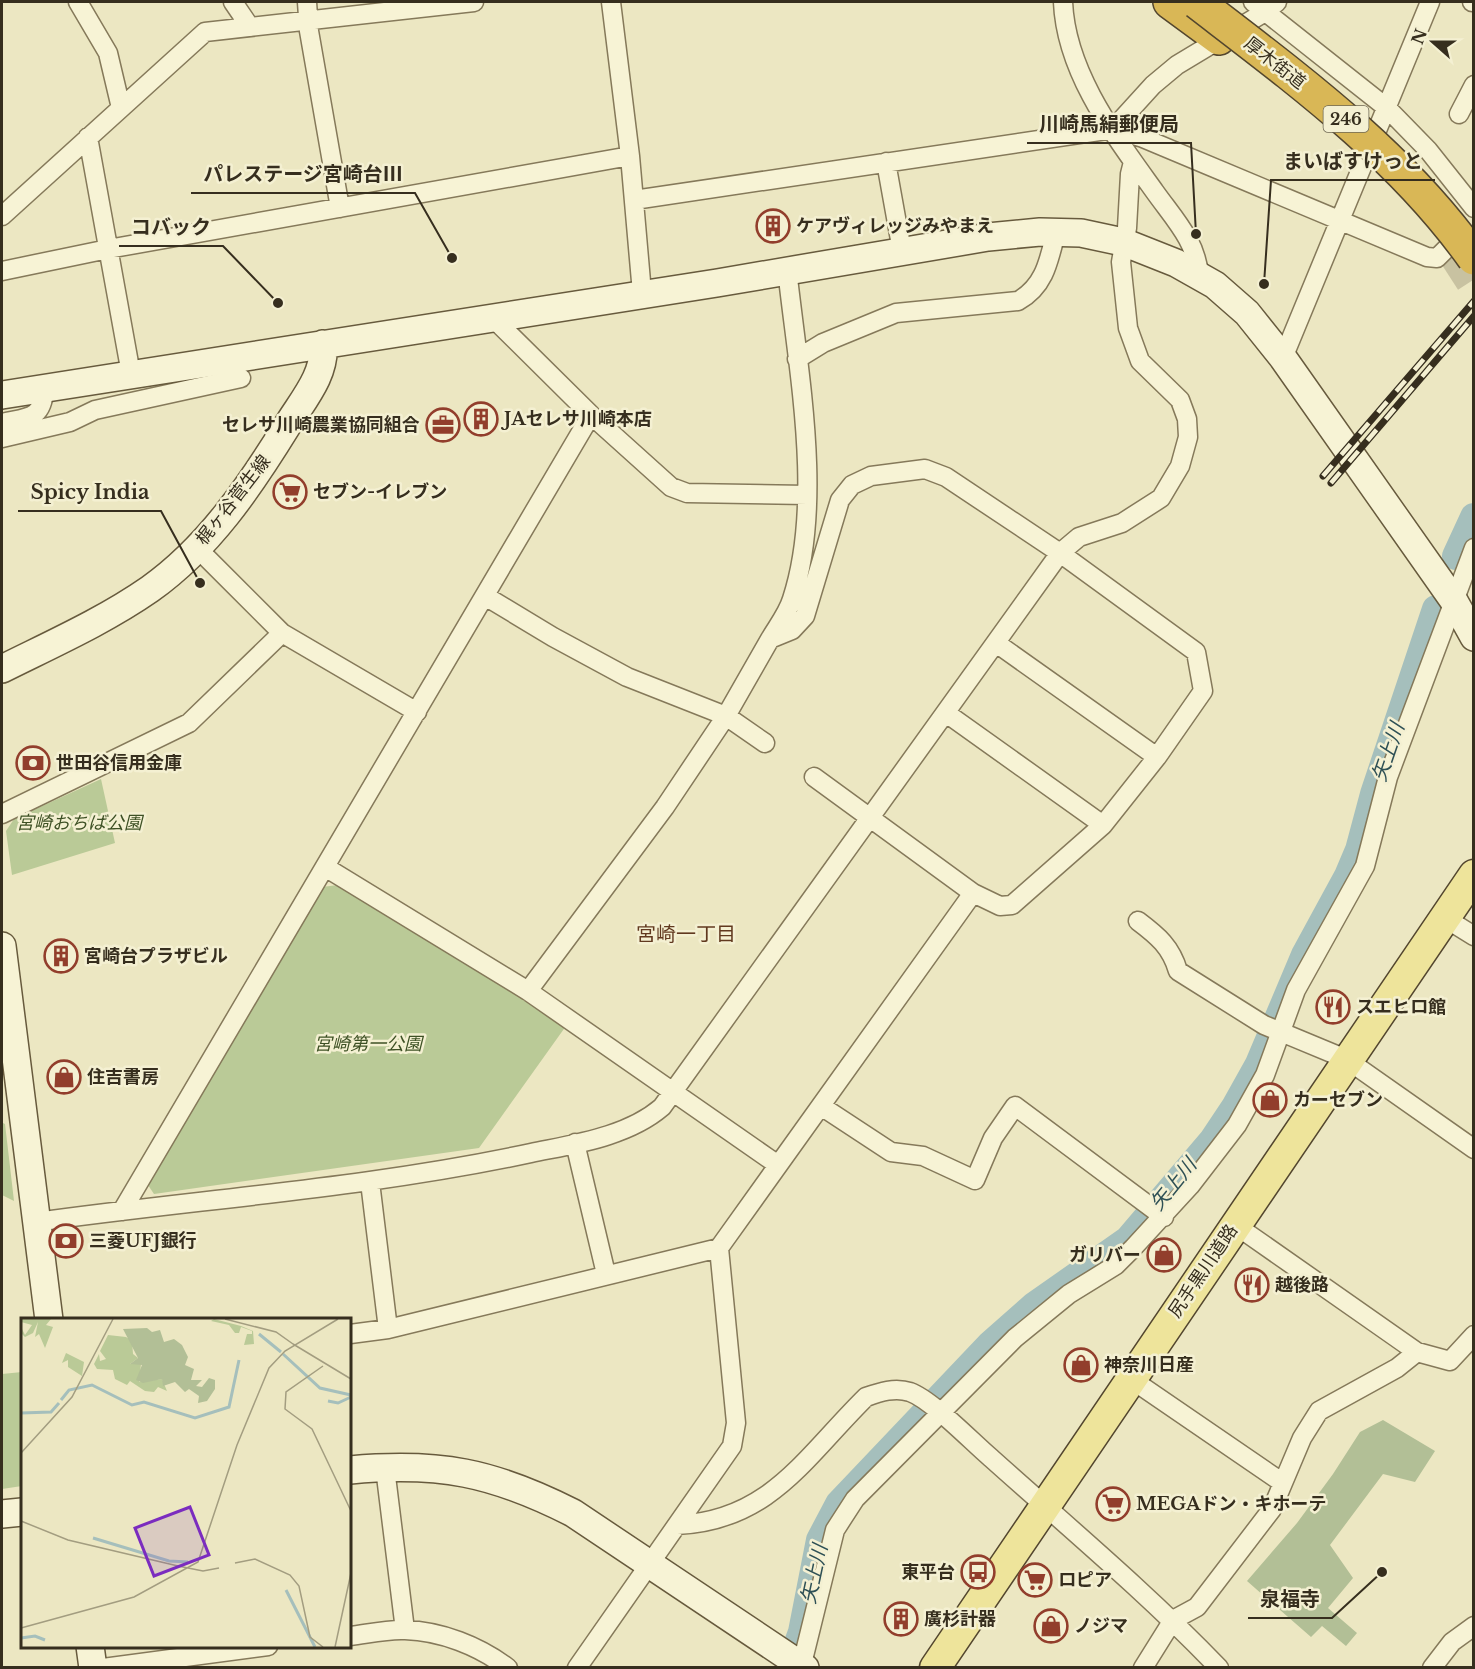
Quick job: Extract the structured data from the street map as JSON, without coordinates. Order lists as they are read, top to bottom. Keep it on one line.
{"streets":{"highway":["厚木街道","246"],"main road":["尻手黒川道路"],"street":["梶ヶ谷菅生線"]},"districts":["宮崎一丁目"],"water":["矢上川"],"parks":["宮崎おちば公園","宮崎第一公園"],"places":{"building":["ケアヴィレッジみやまえ","JAセレサ川崎本店","宮崎台プラザビル","廣杉計器"],"other":["川崎馬絹郵便局","パレステージ宮崎台Ⅲ","まいばすけっと","コバック","Spicy India","泉福寺"],"office":["セレサ川崎農業協同組合"],"supermarket":["セブン-イレブン","MEGAドン・キホーテ","ロピア"],"bank":["世田谷信用金庫","三菱UFJ銀行"],"restaurant":["スエヒロ館","越後路"],"shop":["住吉書房","カーセブン","ガリバー","神奈川日産","ノジマ"],"bus stop":["東平台"]},"north":"left"}
